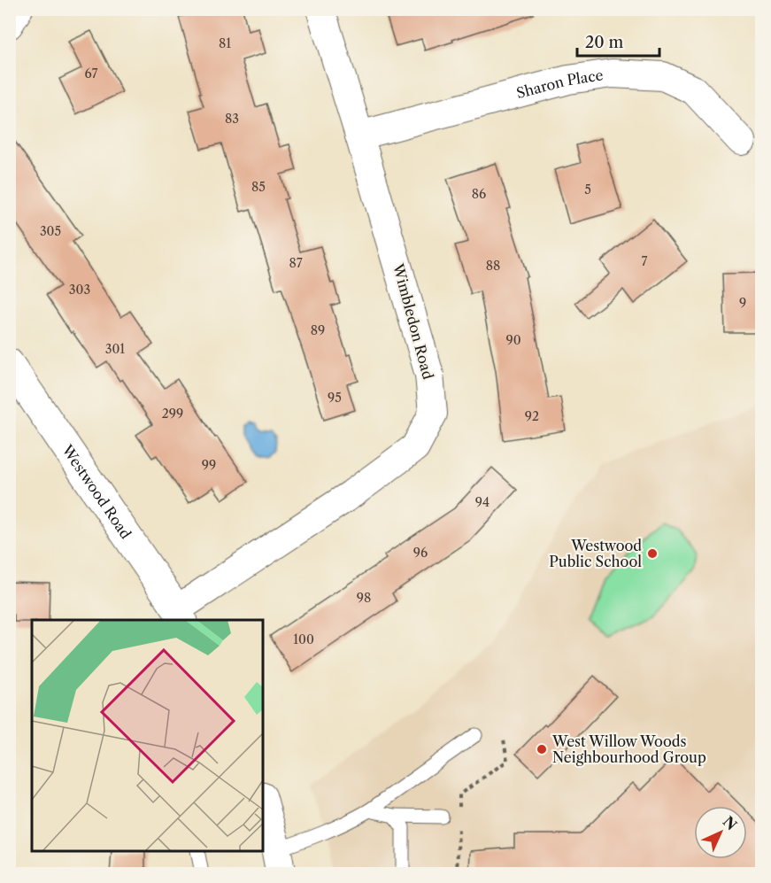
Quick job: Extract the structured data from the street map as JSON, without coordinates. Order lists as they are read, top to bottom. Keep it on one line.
{"streets":{"street":["Sharon Place","Wimbledon Road","Westwood Road"]},"crossings":[["Sharon Place","Wimbledon Road"],["Wimbledon Road","Westwood Road"]],"places":["Westwood Public School","West Willow Woods Neighbourhood Group"],"house_numbers":["81","67","83","85","5","86","305","7","87","88","303","9","89","90","301","95","299","92","99","94","96","98","100"],"scale_bar":"20 m","north":"top right"}
